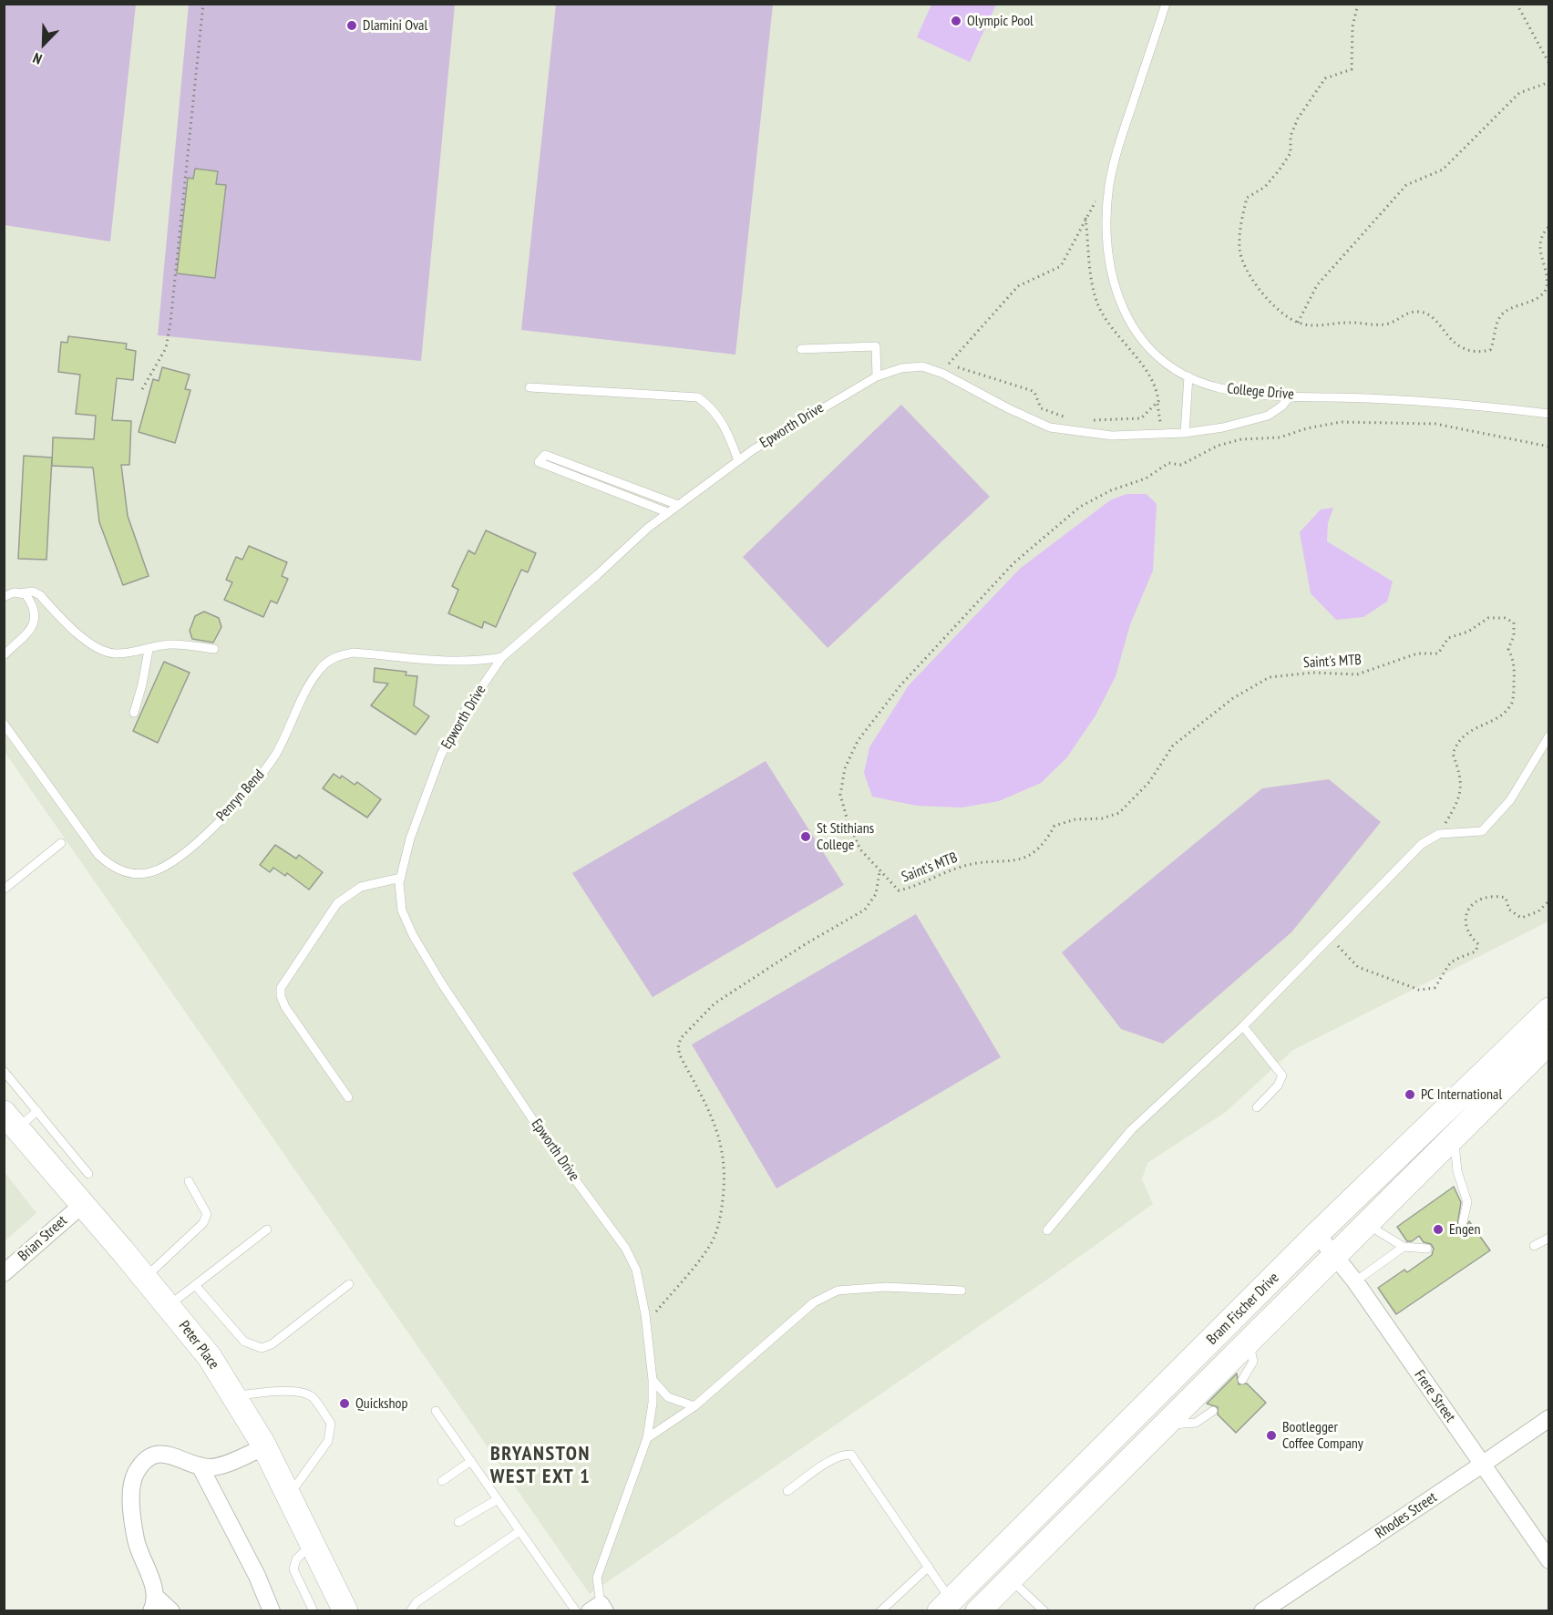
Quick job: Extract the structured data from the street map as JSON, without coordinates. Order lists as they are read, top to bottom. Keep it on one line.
{"streets":{"main road":["Bram Fischer Drive","Peter Place"],"street":["Brian Street","Frere Street","Rhodes Street"],"lane":["College Drive","Epworth Drive","Penryn Bend"],"path":["Saint's MTB"]},"crossings":[["College Drive","Epworth Drive"],["Epworth Drive","Penryn Bend"],["Brian Street","Peter Place"],["Bram Fischer Drive","Frere Street"],["Frere Street","Rhodes Street"]],"districts":["BRYANSTON WEST EXT 1"],"places":["Olympic Pool","Dlamini Oval","St Stithians College","PC International","Engen","Quickshop","Bootlegger Coffee Company"],"north":"bottom left"}
